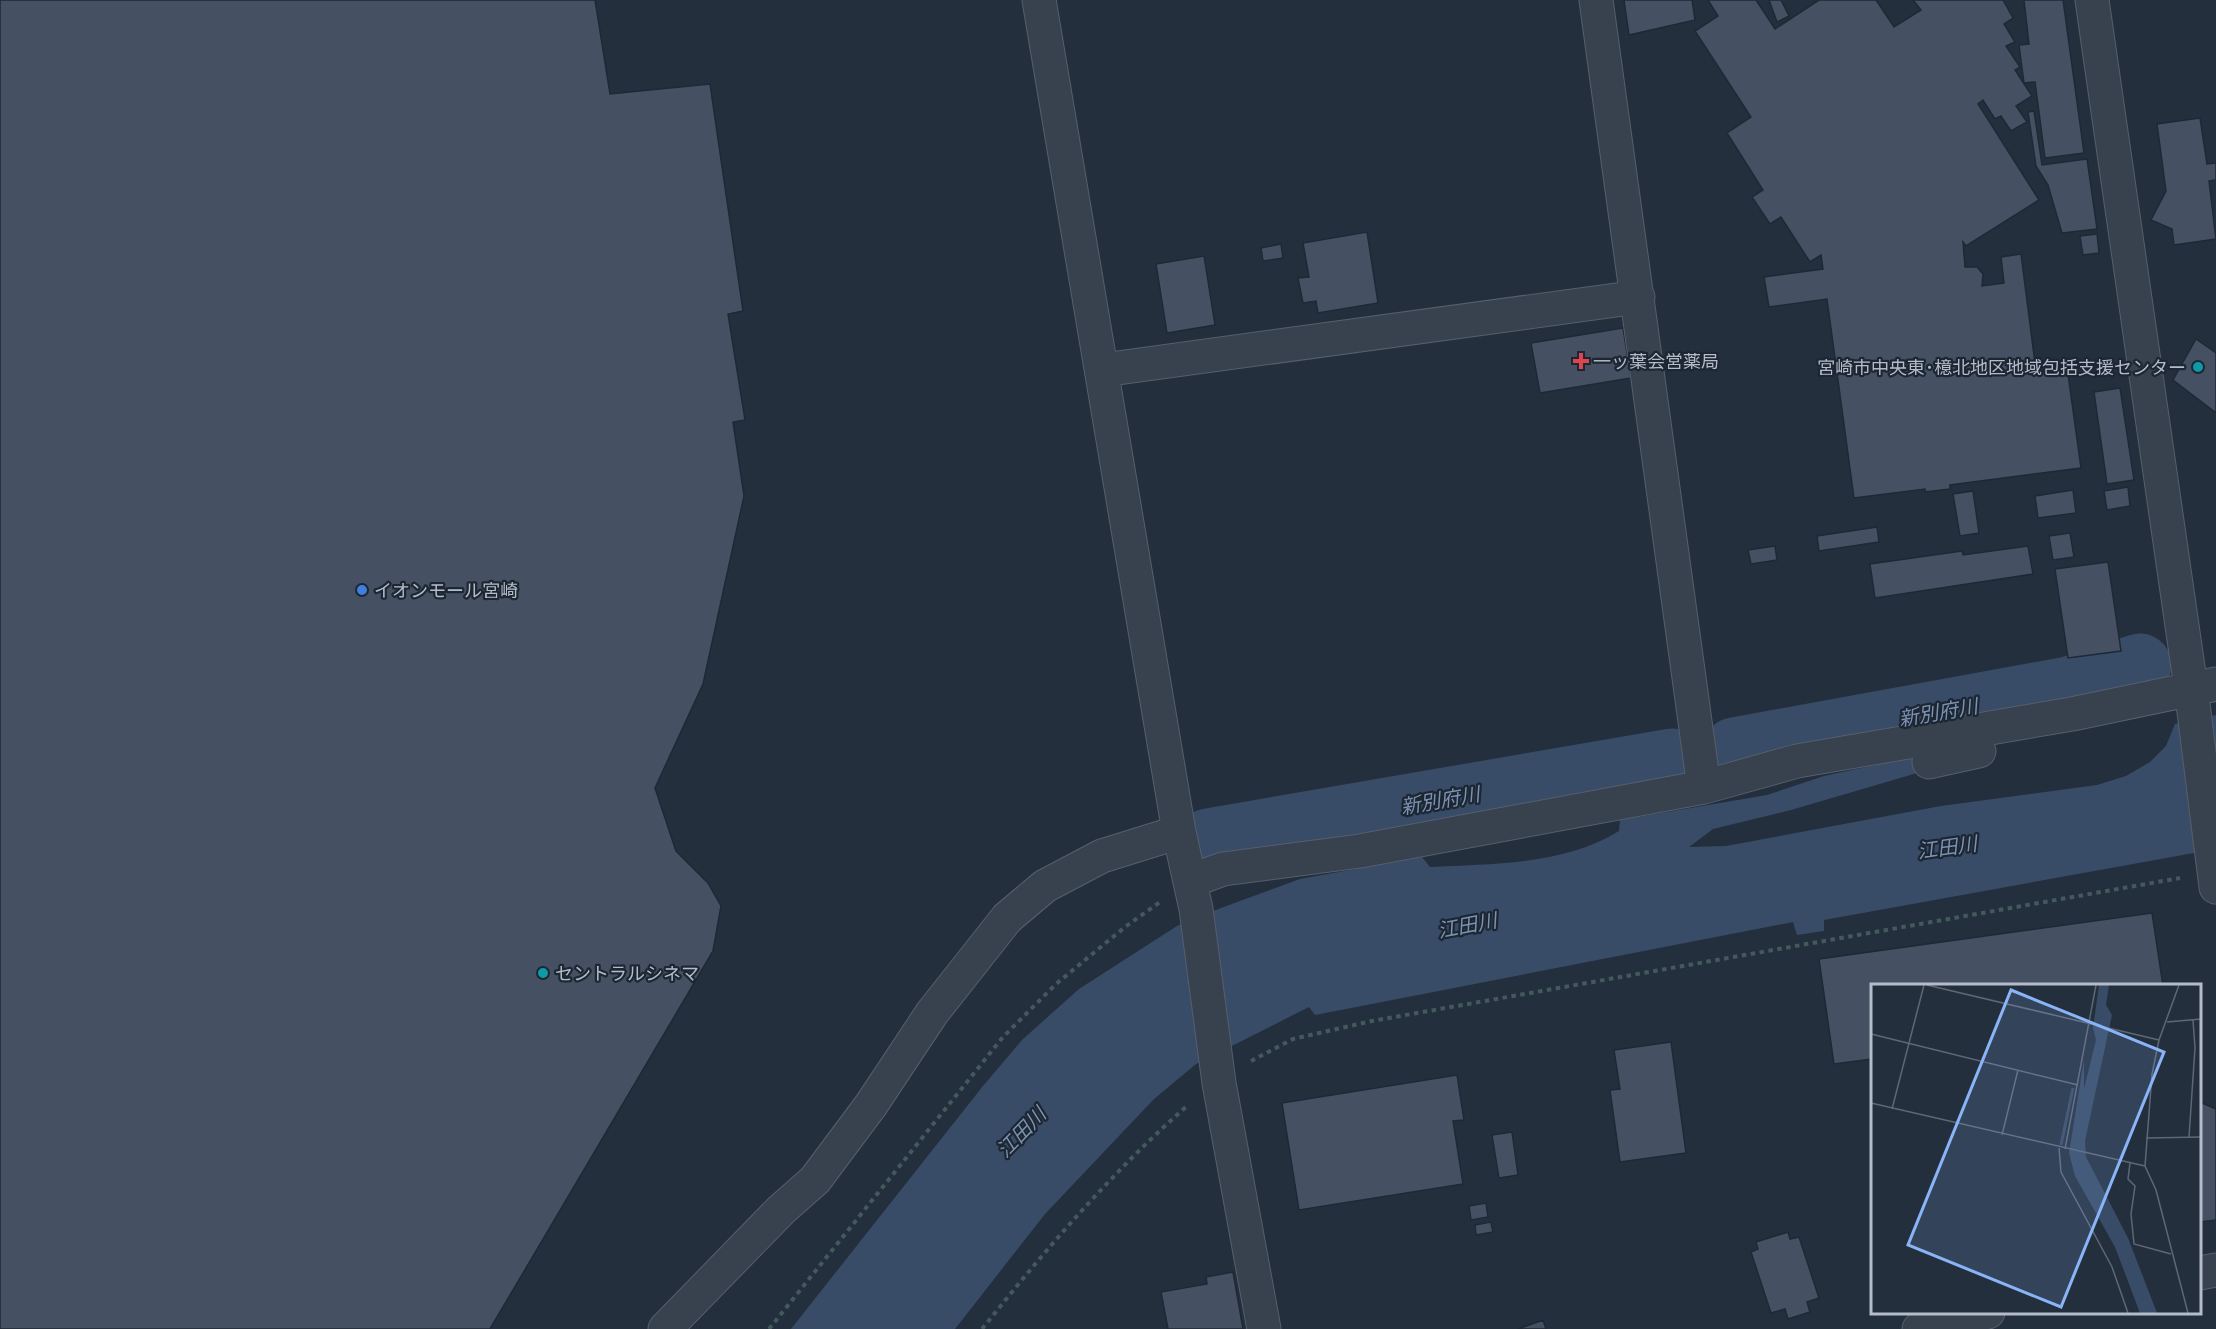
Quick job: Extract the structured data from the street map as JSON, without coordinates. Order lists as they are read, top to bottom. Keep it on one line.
{"water":["新別府川","江田川"],"places":{"health":["一ッ葉会営薬局"],"other":["宮崎市中央東･檍北地区地域包括支援センター","イオンモール宮崎","セントラルシネマ"]}}
